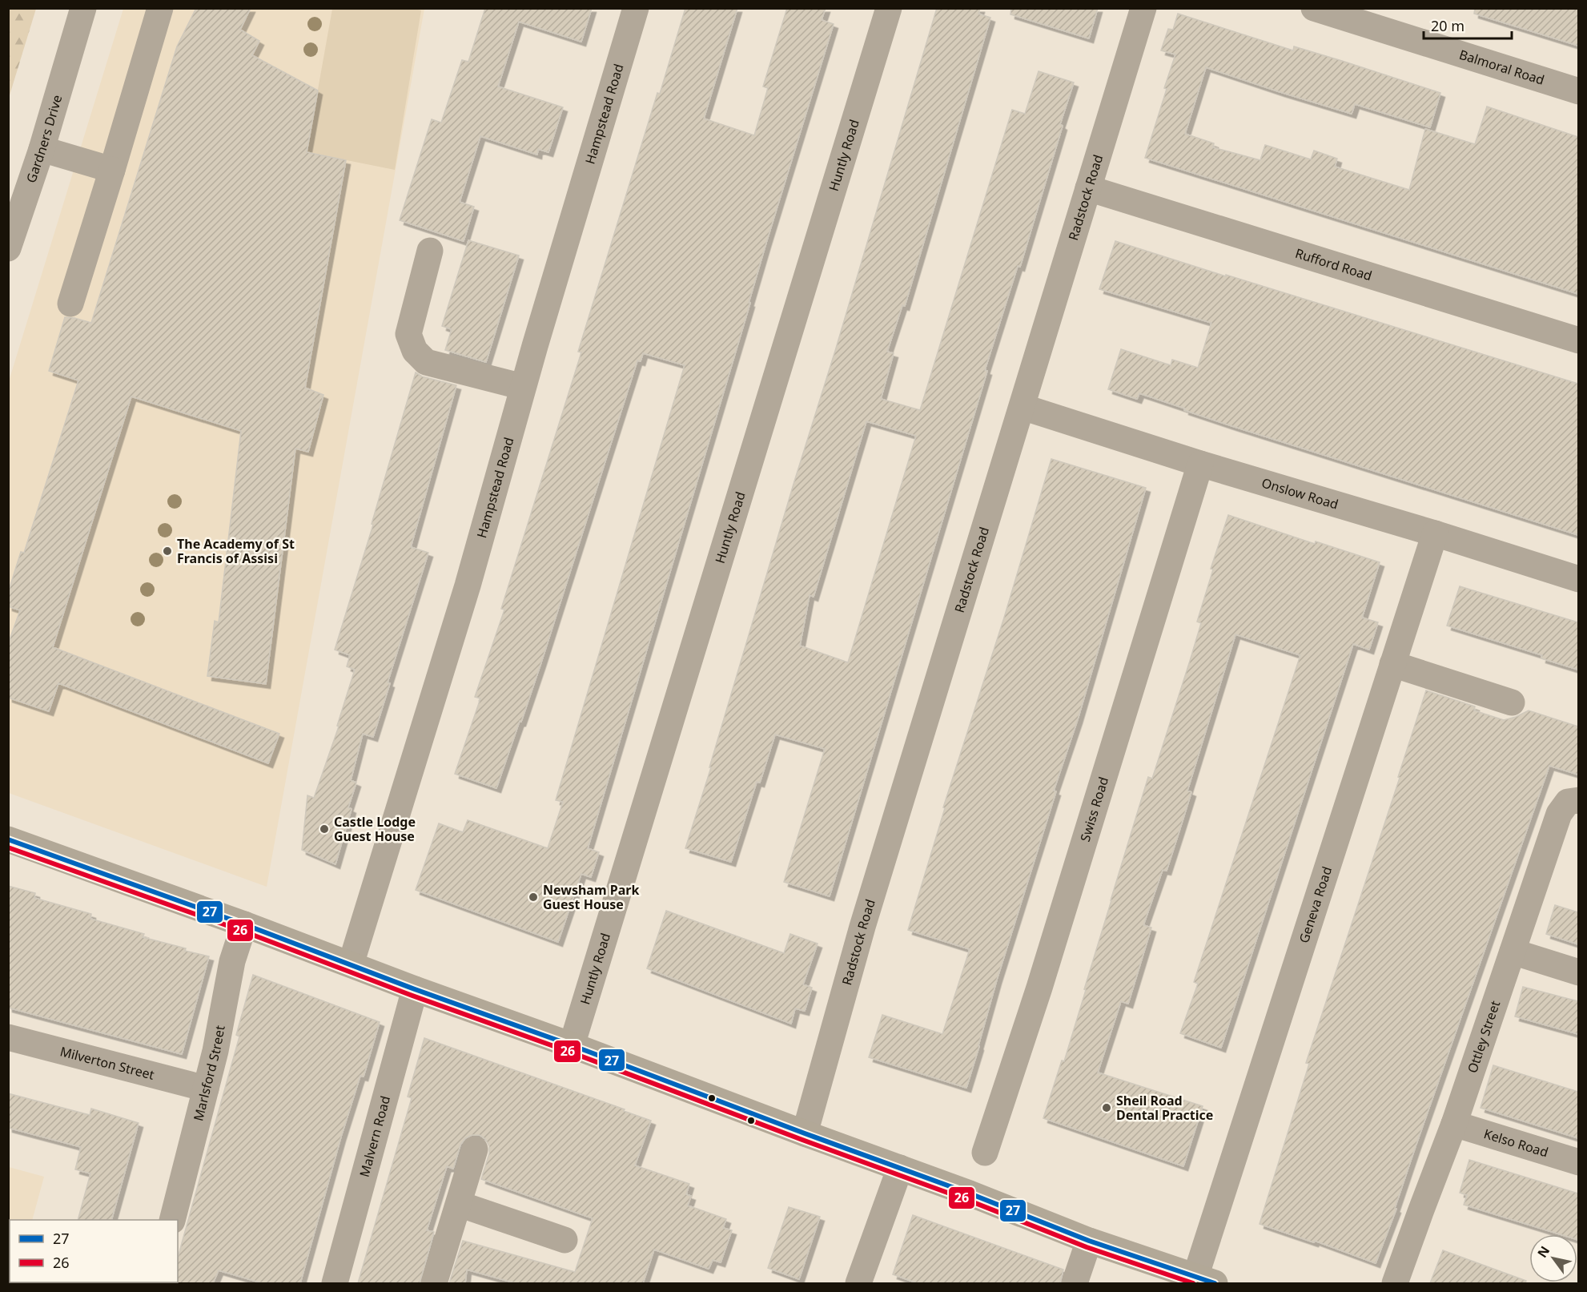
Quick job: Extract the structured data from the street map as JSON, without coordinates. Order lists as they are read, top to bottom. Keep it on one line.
{"streets":{"street":["Balmoral Road","Hampstead Road","Gardners Drive","Huntly Road","Radstock Road","Rufford Road","Onslow Road","Swiss Road","Geneva Road","Ottley Street","Milverton Street","Marlsford Street","Malvern Road","Kelso Road"]},"crossings":[["Radstock Road","Rufford Road"],["Radstock Road","Onslow Road"],["Onslow Road","Swiss Road"],["Onslow Road","Geneva Road"],["Ottley Street","Kelso Road"],["Milverton Street","Marlsford Street"]],"places":["The Academy of St Francis of Assisi","Castle Lodge Guest House","Newsham Park Guest House","Sheil Road Dental Practice"],"lines":["transit line 27","transit line 26"],"legend":["27","26"],"scale_bar":"20 m","north":"top left"}
